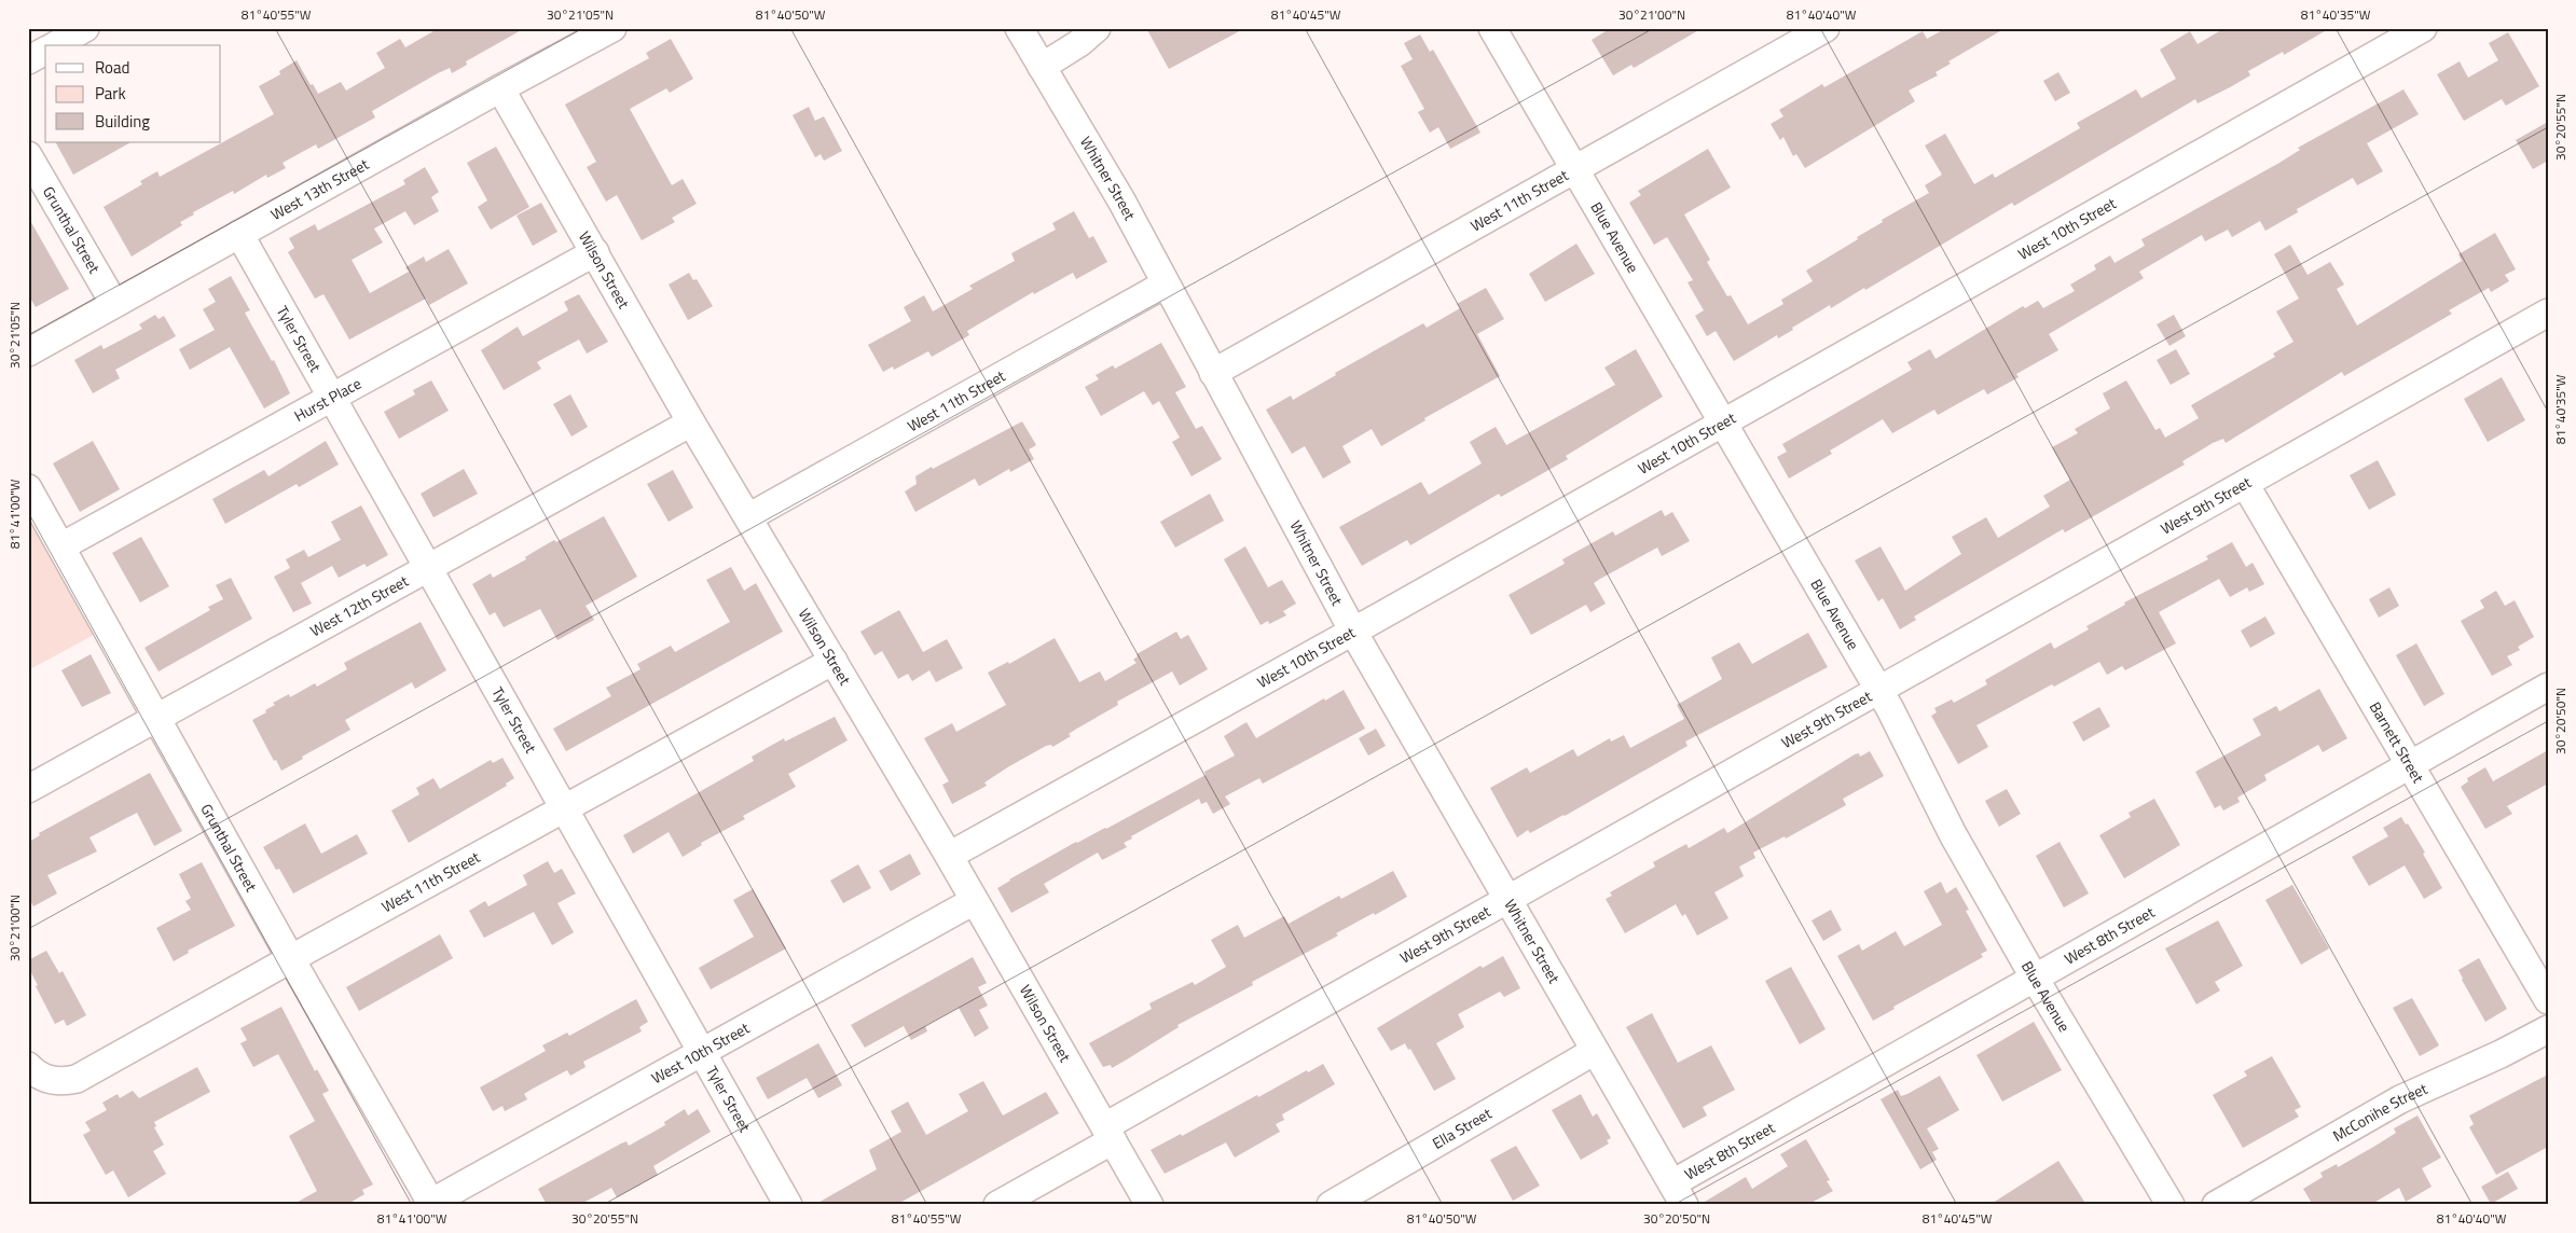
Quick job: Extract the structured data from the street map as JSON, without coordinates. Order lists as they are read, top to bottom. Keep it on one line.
{"streets":{"street":["Whitner Street","West 13th Street","West 11th Street","West 10th Street","Grunthal Street","Blue Avenue","Wilson Street","Tyler Street","Hurst Place","West 9th Street","West 12th Street","Barnett Street","West 8th Street","McConihe Street","Ella Street"]},"crossings":[["Whitner Street","West 11th Street"],["Whitner Street","West 10th Street"],["Whitner Street","West 9th Street"],["Whitner Street","West 8th Street"],["Whitner Street","Ella Street"],["West 13th Street","Grunthal Street"],["West 13th Street","Wilson Street"],["West 13th Street","Tyler Street"],["West 11th Street","Grunthal Street"],["West 11th Street","Blue Avenue"],["West 11th Street","Wilson Street"],["West 11th Street","Tyler Street"],["West 10th Street","Grunthal Street"],["West 10th Street","Blue Avenue"],["West 10th Street","Wilson Street"],["West 10th Street","Tyler Street"],["Grunthal Street","Hurst Place"],["Grunthal Street","West 12th Street"],["Blue Avenue","West 9th Street"],["Blue Avenue","West 8th Street"],["Wilson Street","Hurst Place"],["Wilson Street","West 9th Street"],["Wilson Street","West 12th Street"],["Tyler Street","Hurst Place"],["Tyler Street","West 12th Street"],["West 9th Street","Barnett Street"],["Barnett Street","West 8th Street"]],"legend":["Road","Park","Building"],"coordinates":["81°40'55\"W","30°21'05\"N","81°40'50\"W","81°40'45\"W","30°21'00\"N","81°40'40\"W","81°40'35\"W","30°20'55\"N","81°41'00\"W","30°20'50\"N"]}
